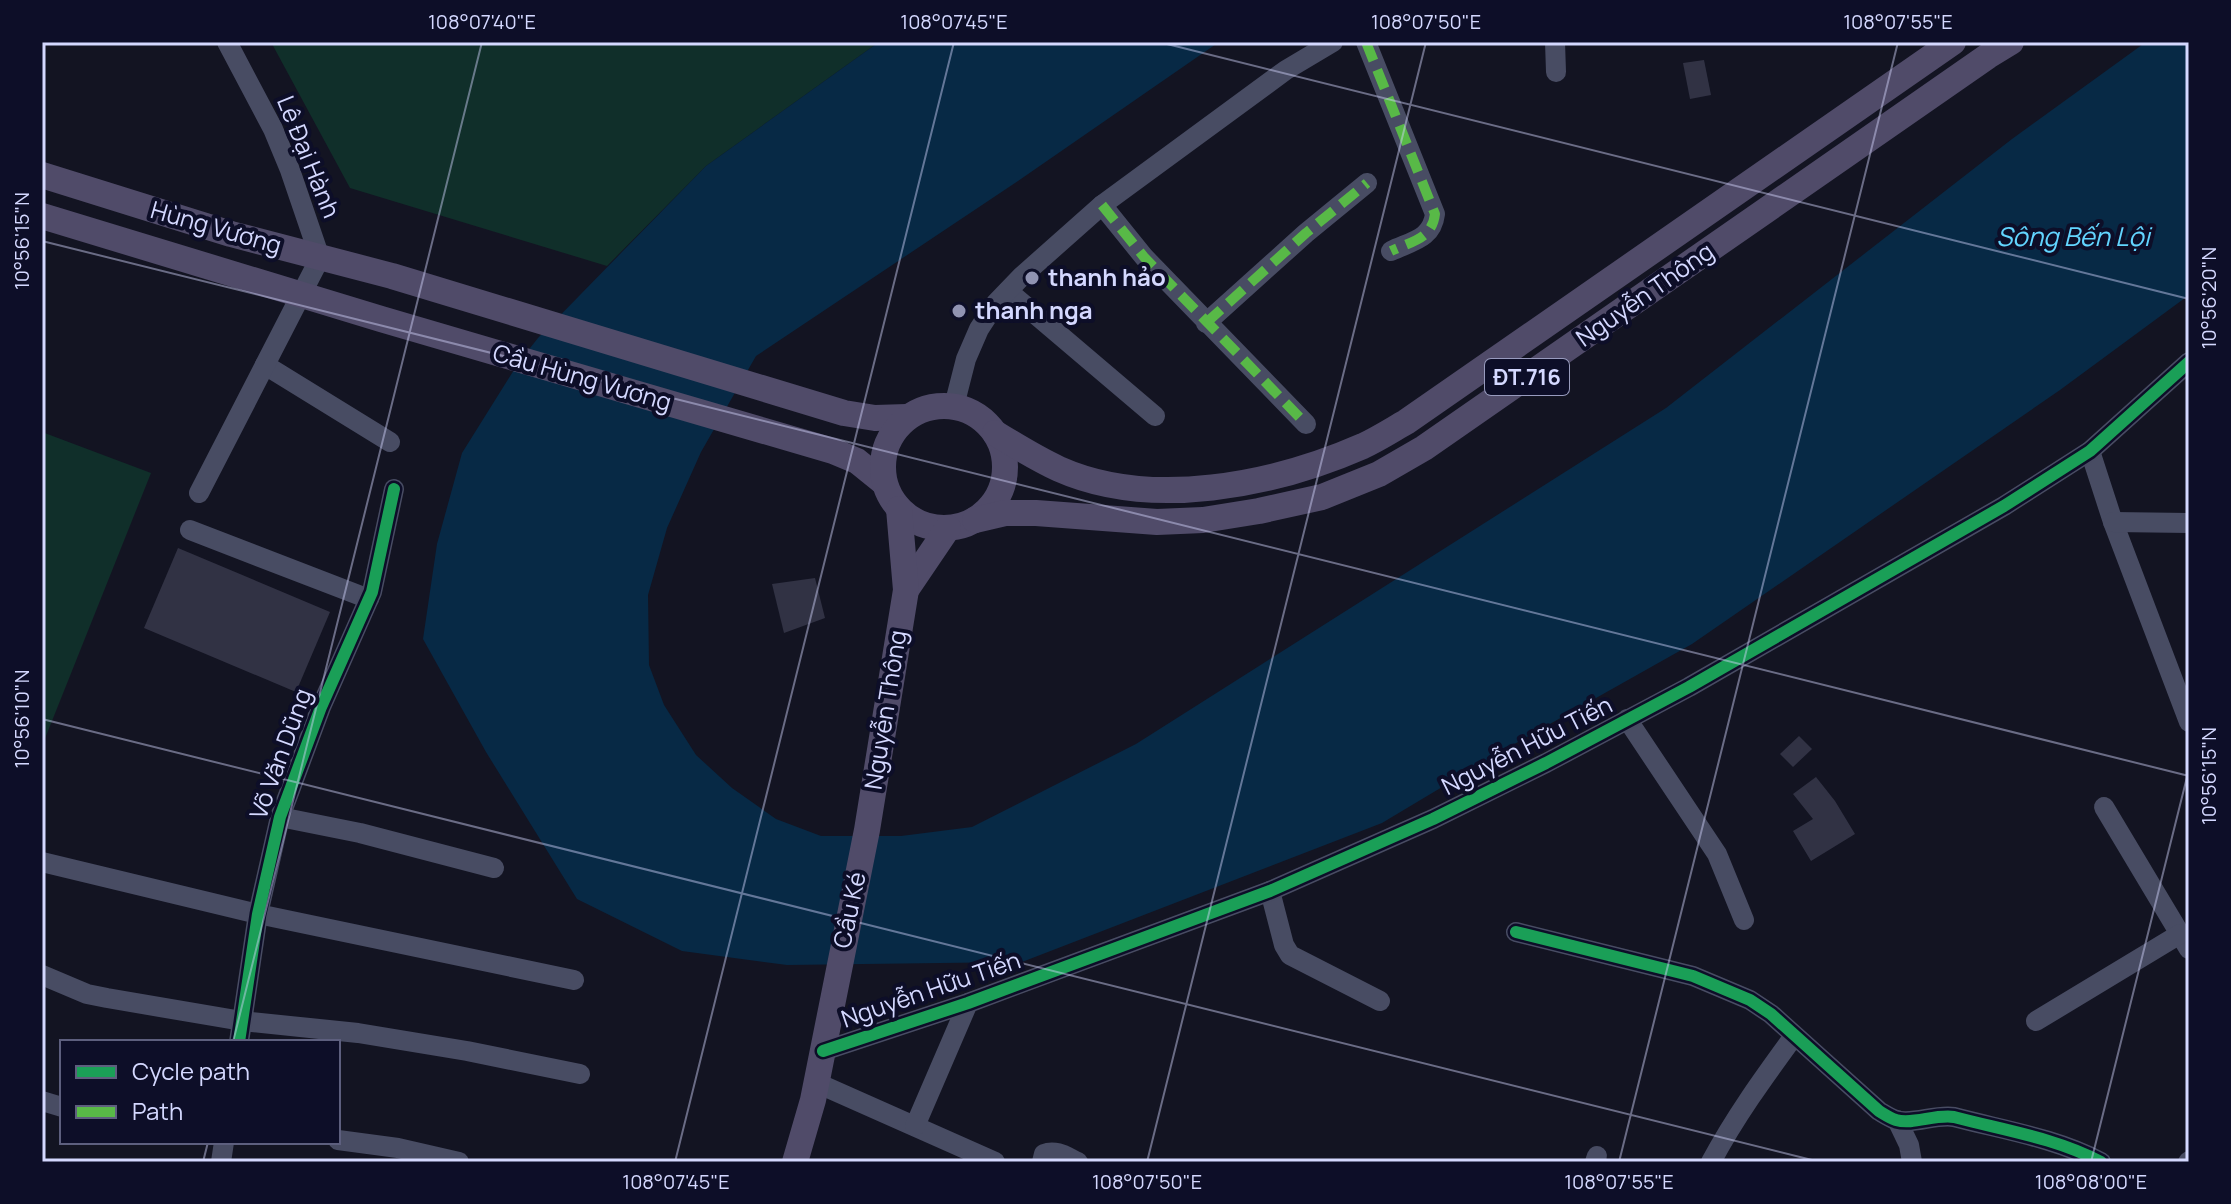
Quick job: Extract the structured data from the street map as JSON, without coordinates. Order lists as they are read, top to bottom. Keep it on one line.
{"streets":{"main road":["Hùng Vương","Nguyễn Thông","ĐT.716","Cầu Hùng Vương","Cầu Ké"],"street":["Lê Đại Hành","Nguyễn Hữu Tiến","Võ Văn Dũng"]},"crossings":[["Lê Đại Hành","Hùng Vương"],["Hùng Vương","Cầu Hùng Vương"],["Nguyễn Thông","Cầu Hùng Vương"],["Nguyễn Thông","Cầu Ké"],["Nguyễn Hữu Tiến","Cầu Ké"]],"water":["Sông Bến Lội"],"places":["thanh hảo","thanh nga"],"legend":["Cycle path","Path"],"coordinates":["108°07'40\"E","108°07'45\"E","108°07'50\"E","108°07'55\"E","10°56'15\"N","10°56'20\"N","10°56'10\"N","108°08'00\"E"]}
